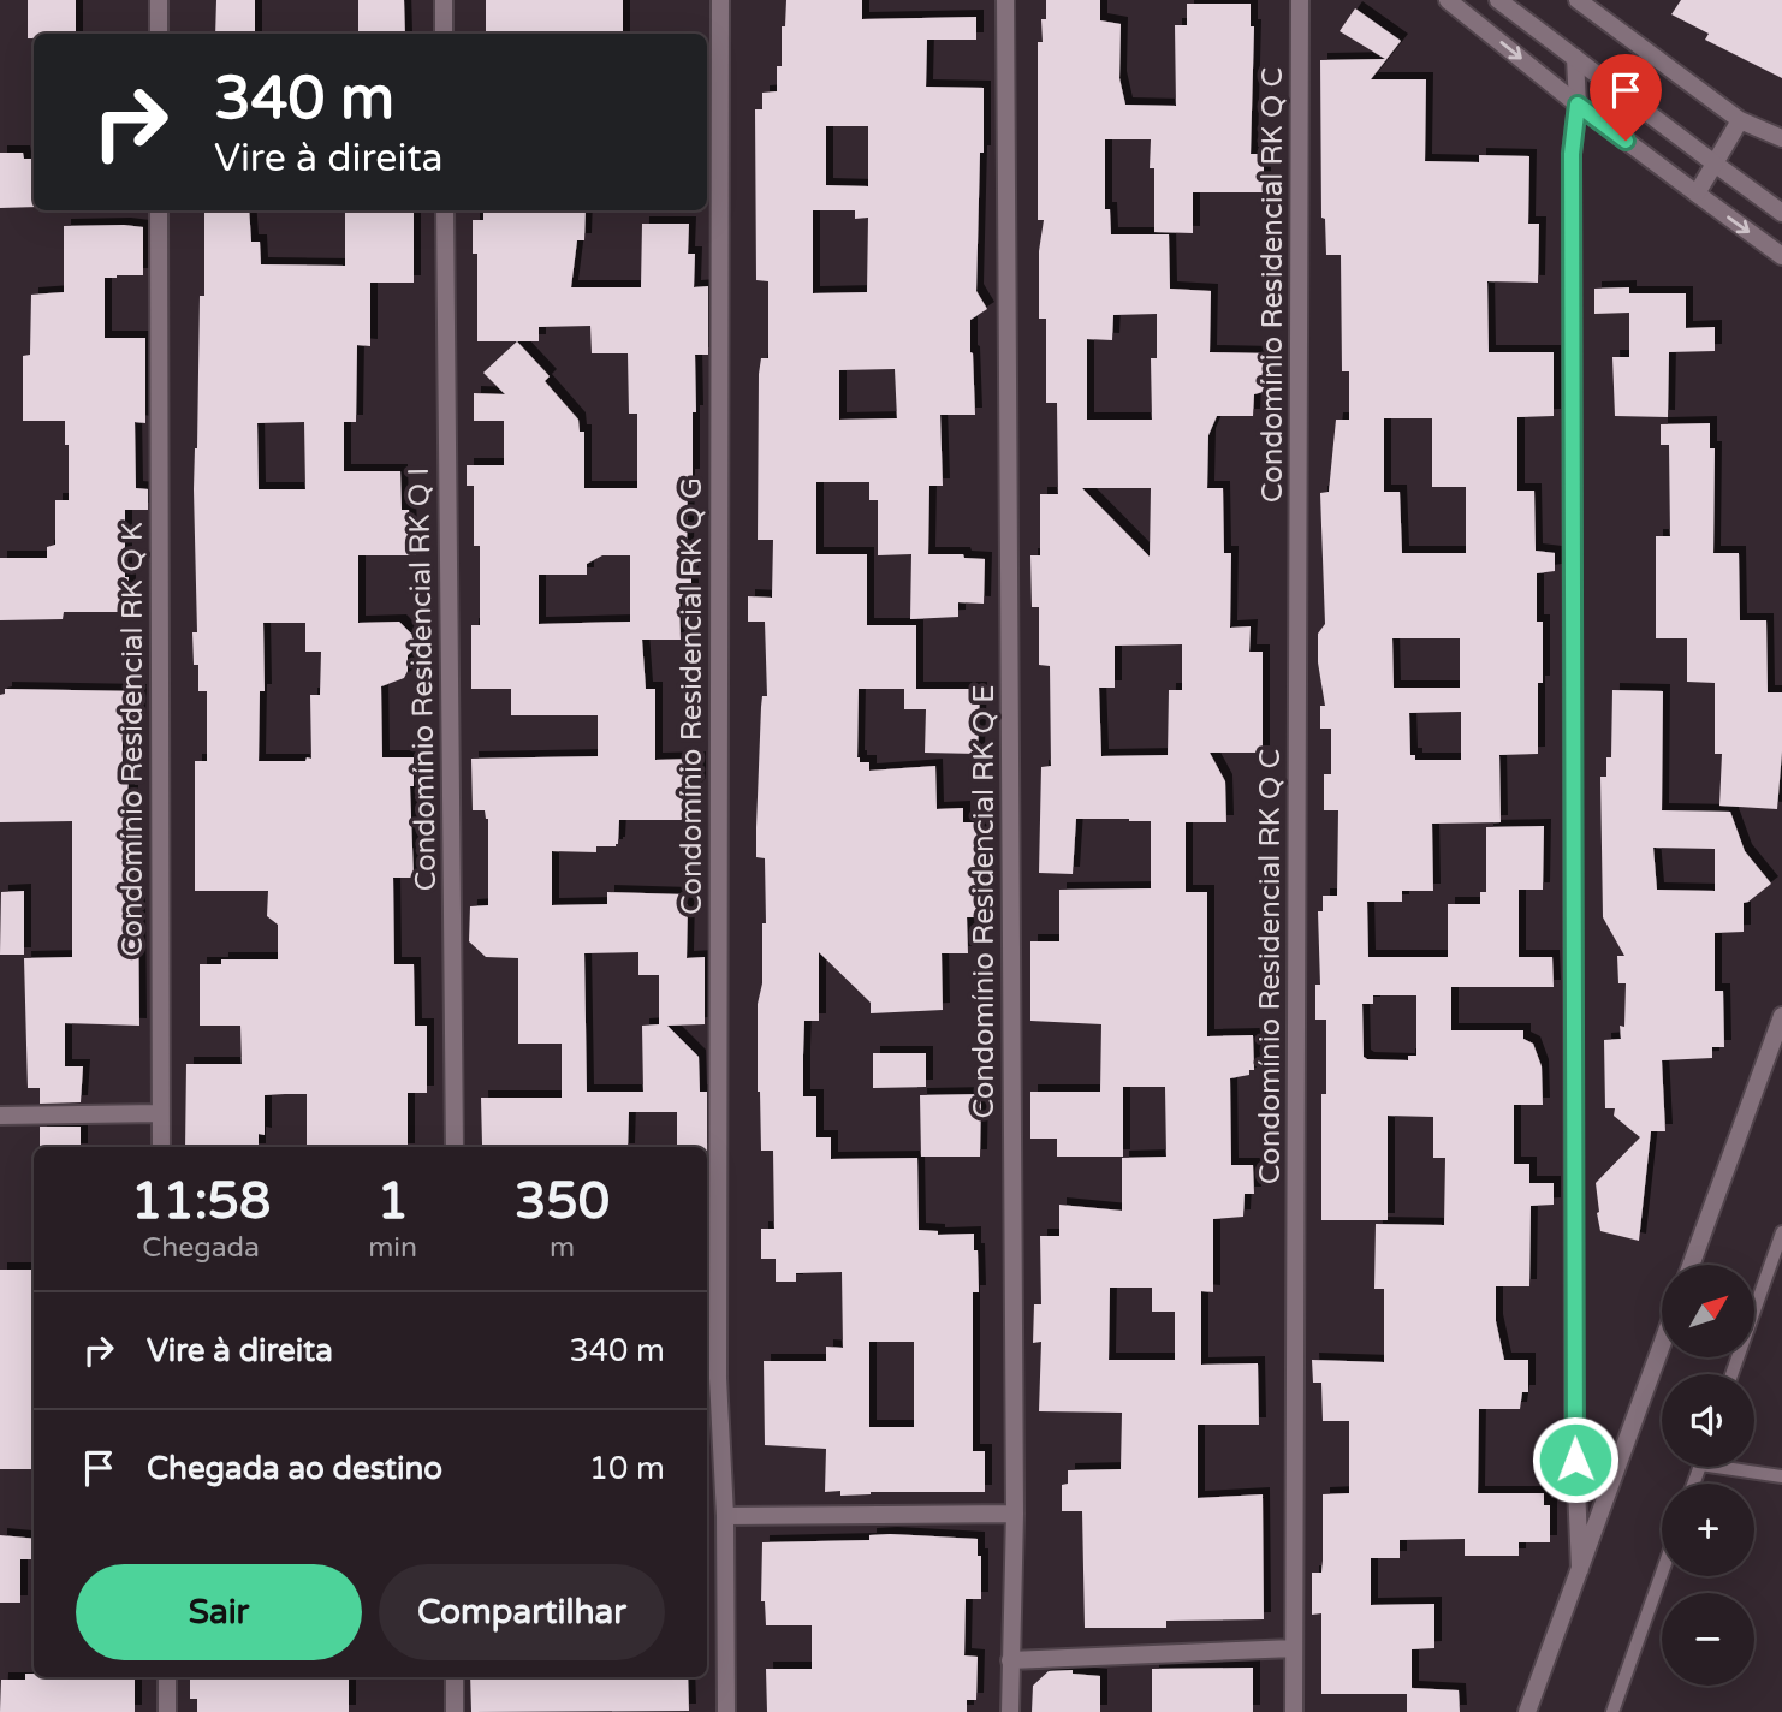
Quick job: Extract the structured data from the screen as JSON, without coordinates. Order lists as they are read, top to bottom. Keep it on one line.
{"streets":{"street":["Condomínio Residencial RK Q C","Condomínio Residencial RK Q I","Condomínio Residencial RK Q G","Condomínio Residencial RK Q K","Condomínio Residencial RK Q E"]},"north":"top right","page":{"turn":["340 m","Vire à direita"],"eta":["11:58","Chegada","1","min","350","m"],"map_buttons":["+","−"],"list":[{"name":"Vire à direita","value":"340 m"},{"name":"Chegada ao destino","value":"10 m"}],"buttons":["Sair","Compartilhar"]}}
